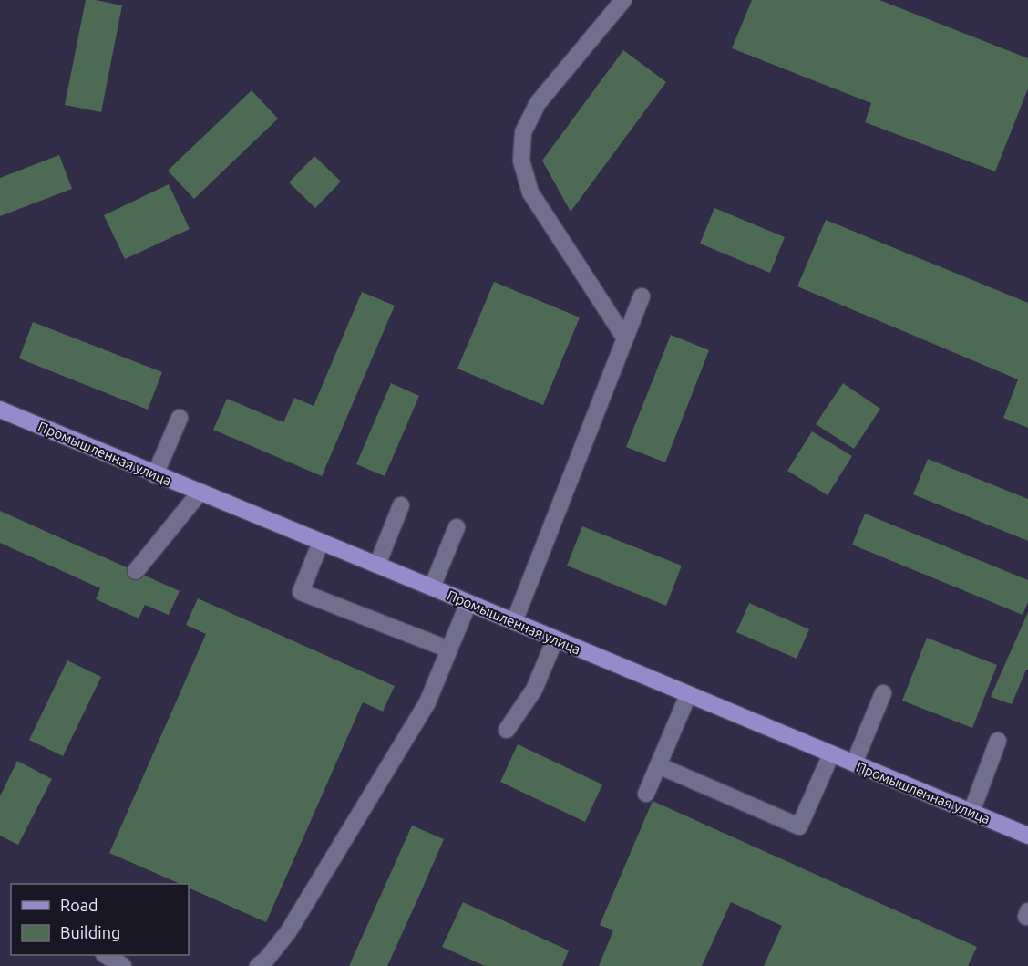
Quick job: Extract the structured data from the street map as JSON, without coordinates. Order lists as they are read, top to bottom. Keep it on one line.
{"streets":{"main road":["Промышленная улица"]},"legend":["Road","Building"]}
